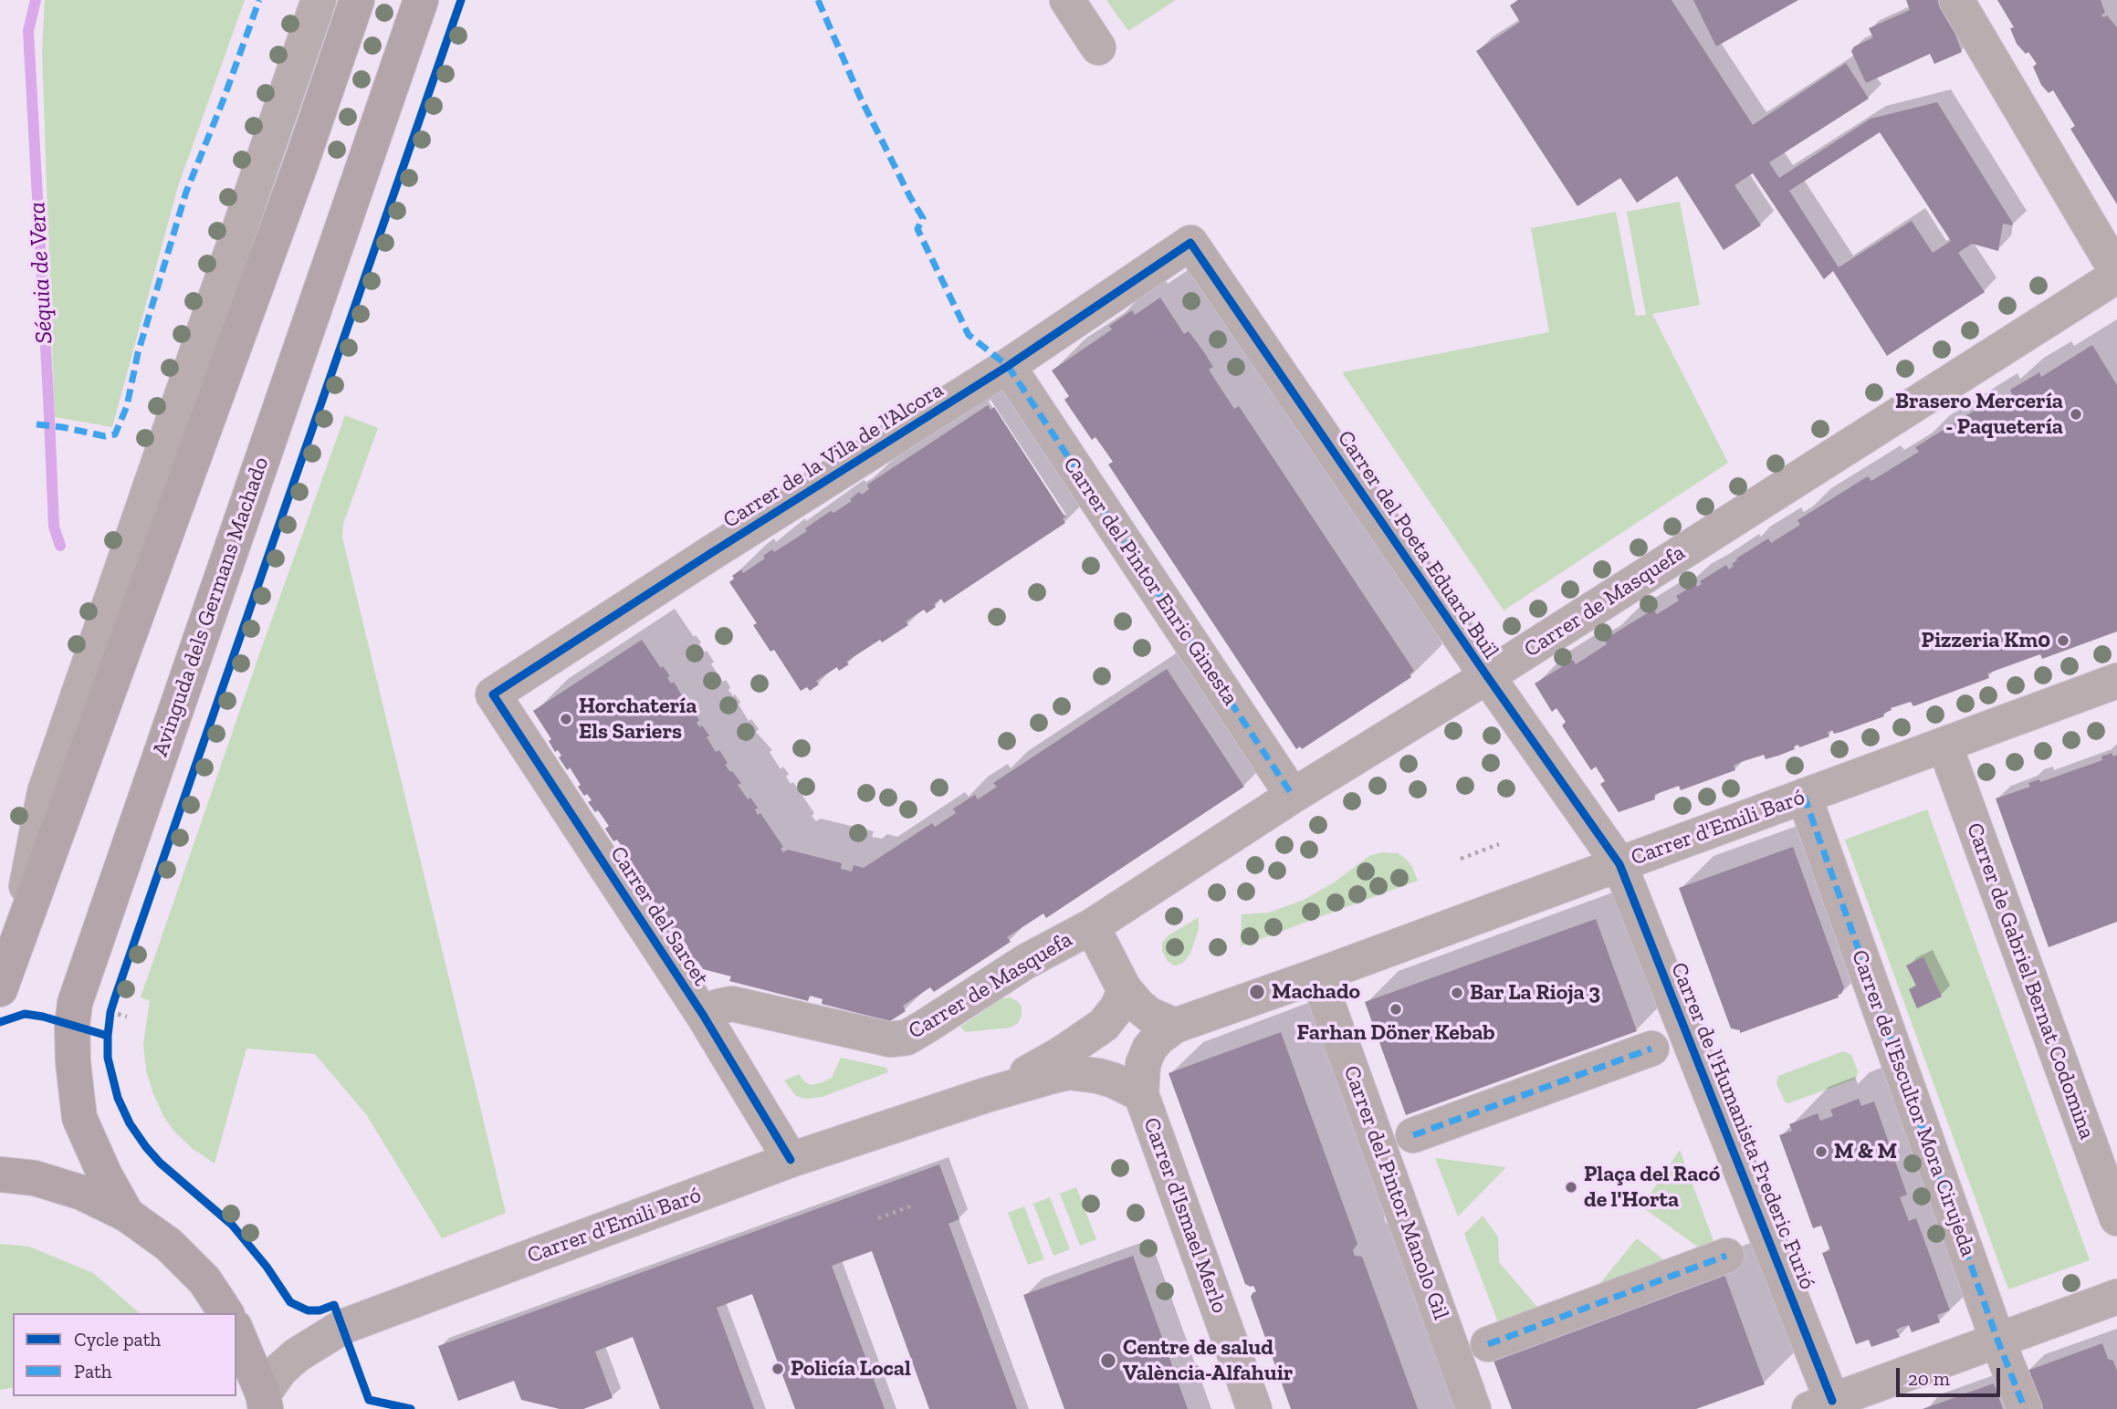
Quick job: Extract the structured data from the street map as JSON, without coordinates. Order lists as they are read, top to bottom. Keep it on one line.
{"streets":{"main road":["Avinguda dels Germans Machado"],"street":["Carrer de la Vila de l'Alcora","Carrer del Poeta Eduard Buïl","Carrer del Pintor Enric Ginesta","Carrer de Masquefa","Carrer d'Emili Baró","Carrer del Sarcet","Carrer de Gabriel Bernat Codomina","Carrer de l'Escultor Mora Cirujeda","Carrer de l'Humanista Frederic Furió","Carrer del Pintor Manolo Gil","Carrer d'Ismael Merlo"]},"crossings":[["Carrer de la Vila de l'Alcora","Carrer del Poeta Eduard Buïl"],["Carrer de la Vila de l'Alcora","Carrer del Pintor Enric Ginesta"],["Carrer de la Vila de l'Alcora","Carrer del Sarcet"],["Carrer del Poeta Eduard Buïl","Carrer de Masquefa"],["Carrer del Poeta Eduard Buïl","Carrer d'Emili Baró"],["Carrer del Poeta Eduard Buïl","Carrer de l'Humanista Frederic Furió"],["Carrer del Pintor Enric Ginesta","Carrer de Masquefa"],["Carrer de Masquefa","Carrer d'Emili Baró"],["Carrer de Masquefa","Carrer del Sarcet"],["Carrer d'Emili Baró","Carrer del Sarcet"],["Carrer d'Emili Baró","Carrer de Gabriel Bernat Codomina"],["Carrer d'Emili Baró","Carrer de l'Escultor Mora Cirujeda"],["Carrer d'Emili Baró","Carrer de l'Humanista Frederic Furió"],["Carrer d'Emili Baró","Carrer del Pintor Manolo Gil"],["Carrer d'Emili Baró","Carrer d'Ismael Merlo"]],"water":["Séquia de Vera"],"places":["Brasero Mercería - Paquetería","Pizzeria Km0","Horchatería Els Sariers","Machado","Bar La Rioja 3","Farhan Döner Kebab","M & M","Plaça del Racó de l'Horta","Centre de salud València-Alfahuir","Policía Local"],"legend":["Cycle path","Path"],"scale_bar":"20 m"}
